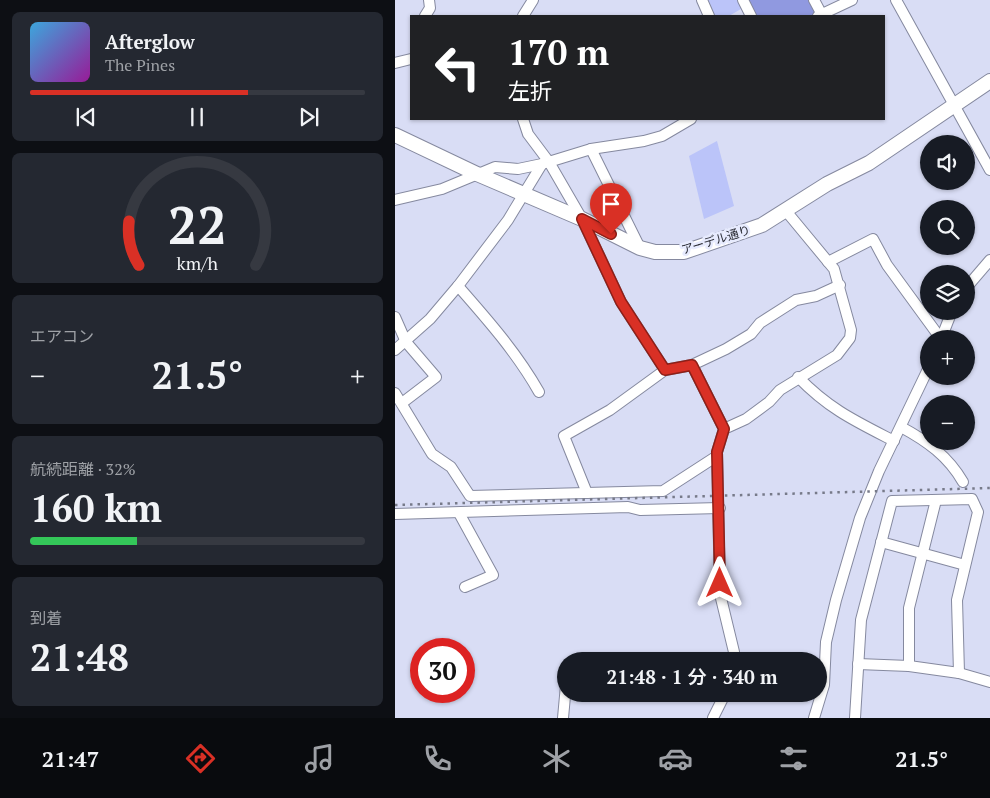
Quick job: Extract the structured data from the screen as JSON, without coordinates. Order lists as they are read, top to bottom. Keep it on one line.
{"streets":{"street":["アーデル通り"]},"page":{"turn":["170 m","左折"],"song":["Afterglow","The Pines"],"map_buttons":["+","−"],"tile":["エアコン",["航続距離 · 32%","160 km"],["到着","21:48"]],"heat":["−","21.5°","+"],"limit":"30","trip":"21:48 · 1 分 · 340 m","tabs":["21:47","21.5°"],"gauge":["22","km/h"]}}
